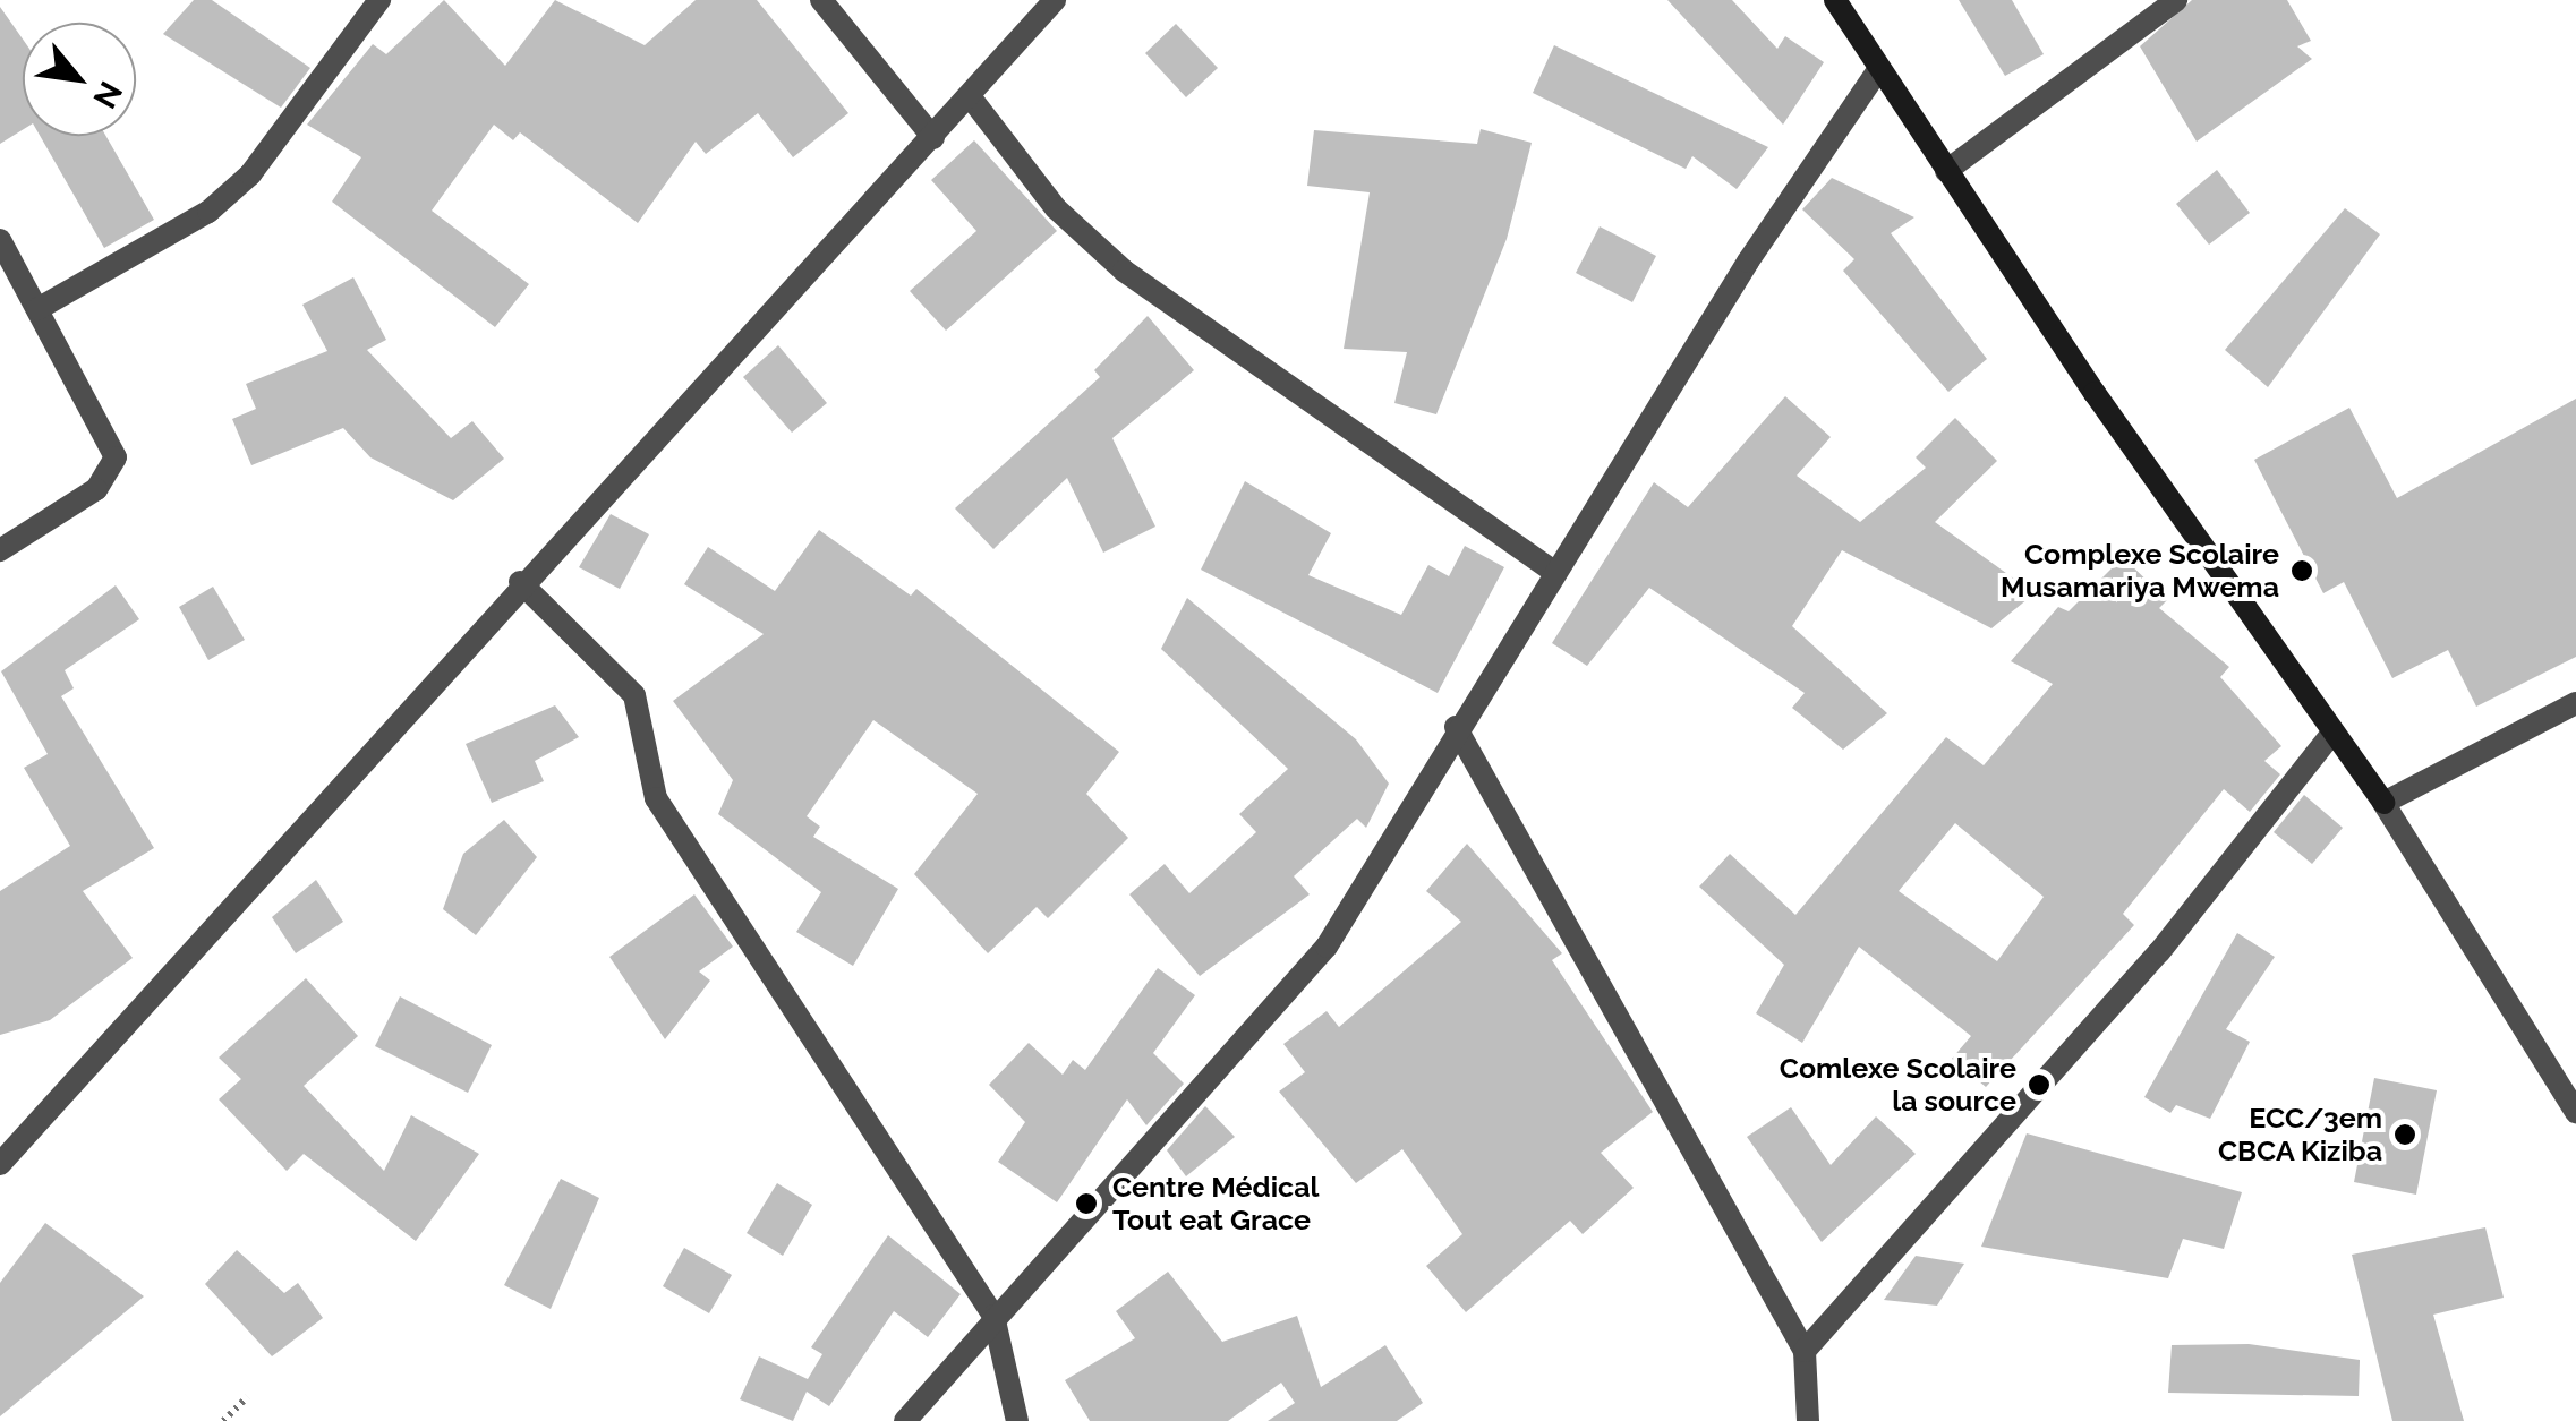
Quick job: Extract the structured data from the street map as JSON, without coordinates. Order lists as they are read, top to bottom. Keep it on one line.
{"places":["Complexe Scolaire Musamariya Mwema","Comlexe Scolaire la source","ECC/3em CBCA Kiziba","Centre Médical Tout eat Grace"],"north":"bottom right"}
